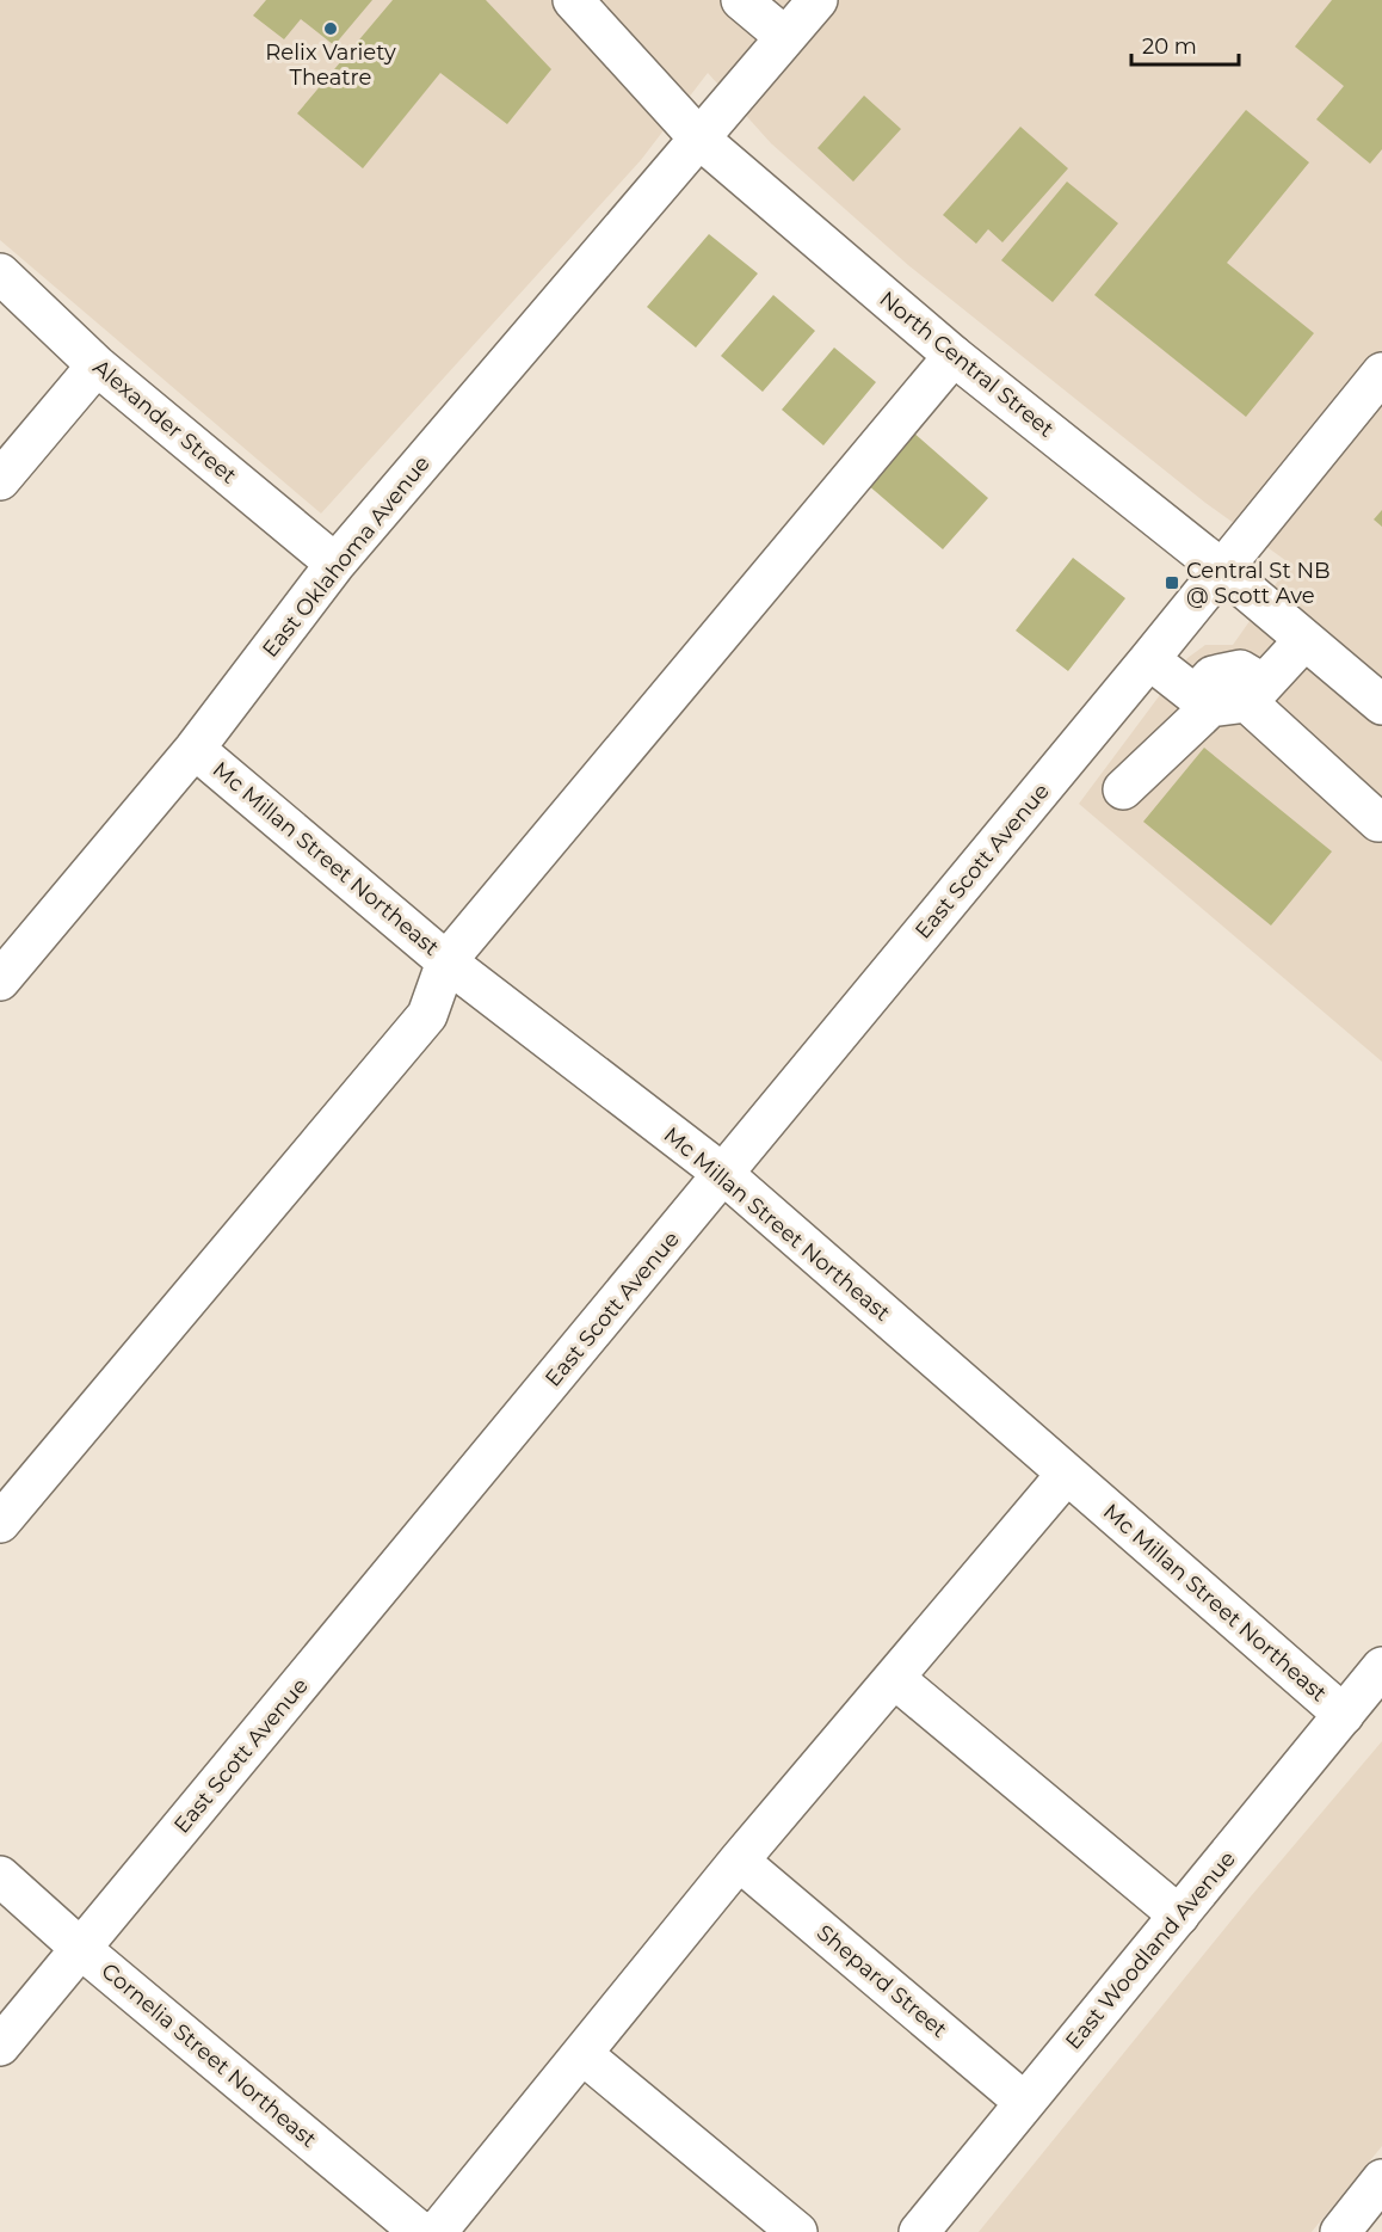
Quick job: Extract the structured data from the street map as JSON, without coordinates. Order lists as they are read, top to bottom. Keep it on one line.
{"streets":{"street":["North Central Street","Alexander Street","East Oklahoma Avenue","Mc Millan Street Northeast","East Scott Avenue","East Woodland Avenue","Shepard Street","Cornelia Street Northeast"]},"crossings":[["North Central Street","East Oklahoma Avenue"],["North Central Street","East Scott Avenue"],["Alexander Street","East Oklahoma Avenue"],["East Oklahoma Avenue","Mc Millan Street Northeast"],["Mc Millan Street Northeast","East Scott Avenue"],["Mc Millan Street Northeast","East Woodland Avenue"],["East Scott Avenue","Cornelia Street Northeast"],["East Woodland Avenue","Shepard Street"]],"places":{"other":["Relix Variety Theatre"],"transit":["Central St NB @ Scott Ave"]},"scale_bar":"20 m"}
